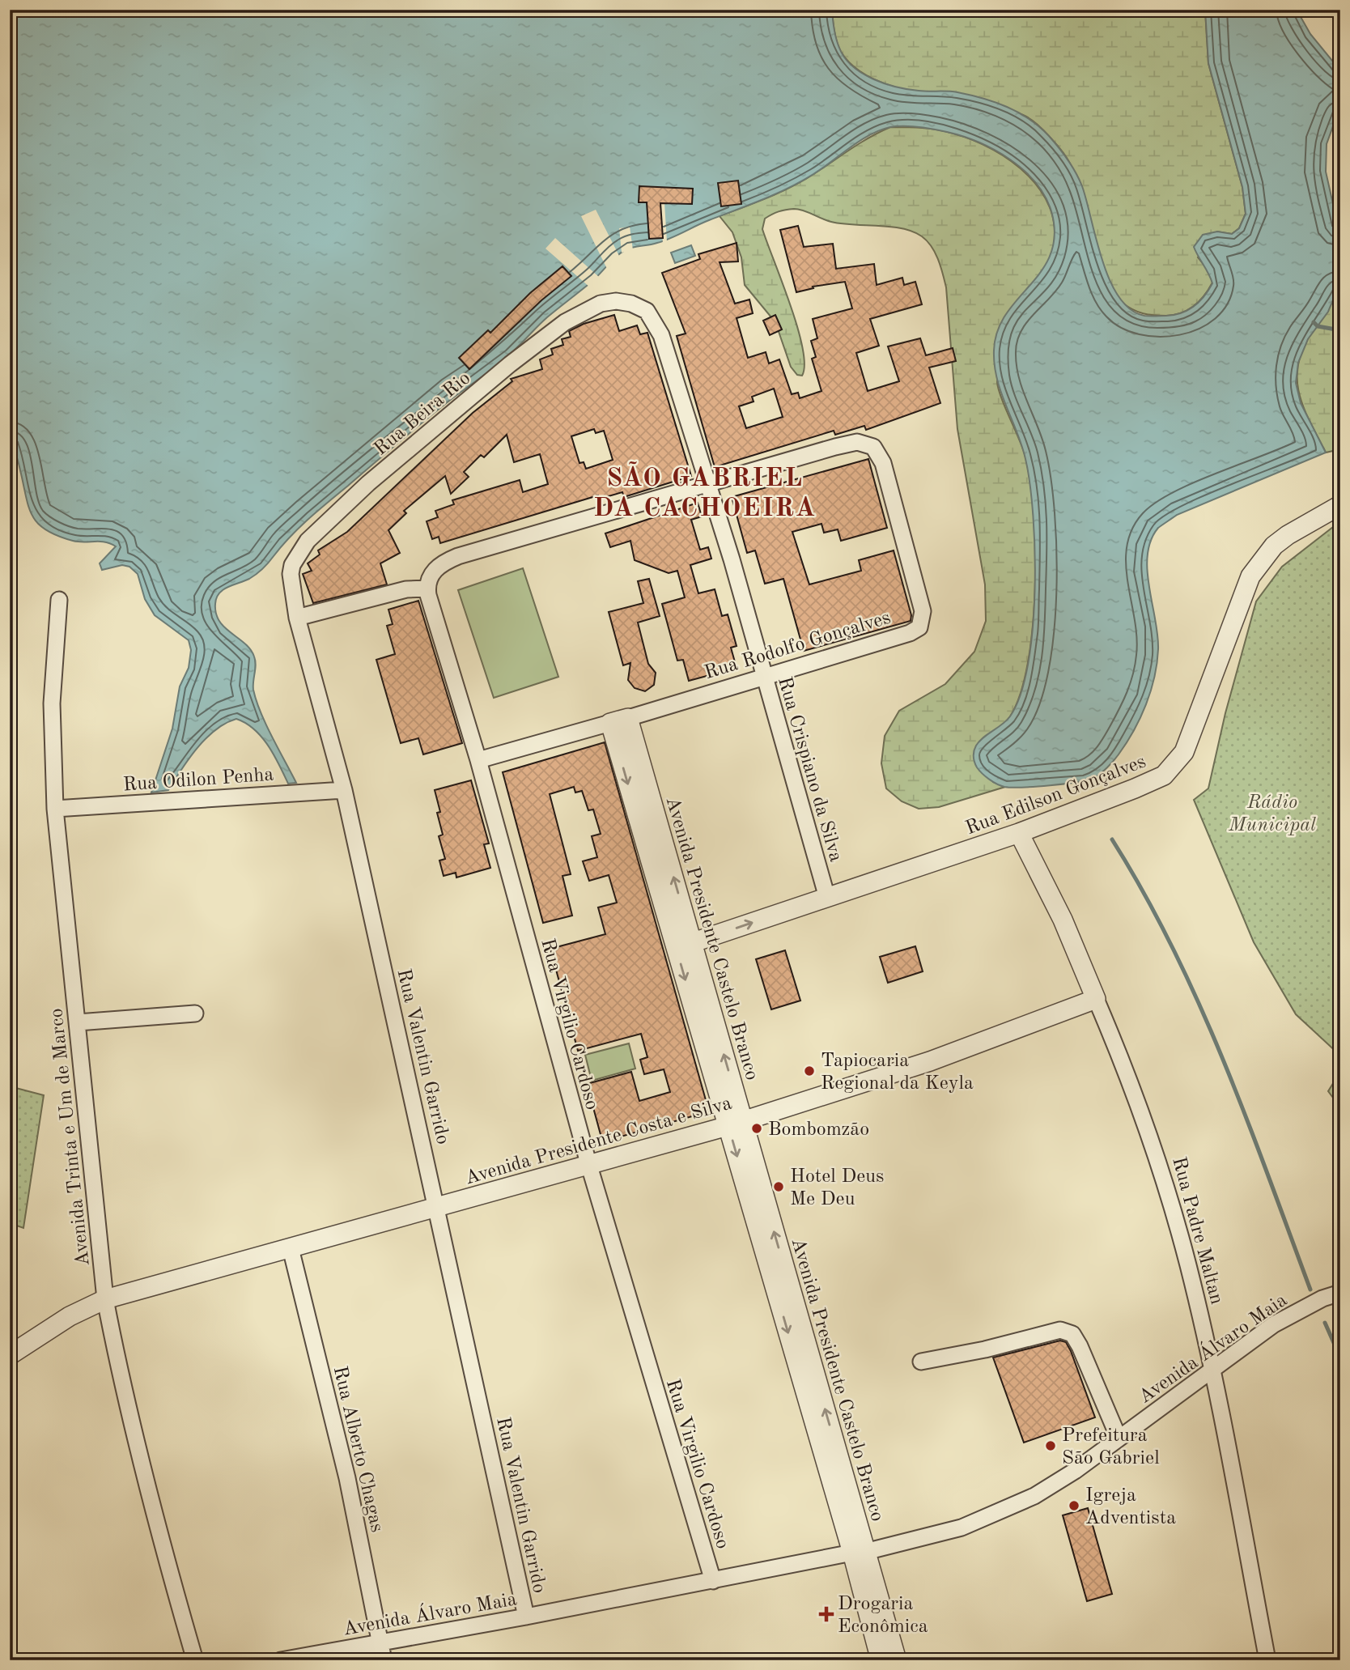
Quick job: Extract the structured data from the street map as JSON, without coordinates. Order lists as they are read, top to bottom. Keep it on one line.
{"streets":{"street":["Rua Beira Rio","Rua Rodolfo Gonçalves","Rua Crispiano da Silva","Rua Odilon Penha","Rua Edilson Gonçalves","Avenida Presidente Castelo Branco","Rua Virgilio Cardoso","Rua Valentin Garrido","Avenida Trinta e Um de Marco","Avenida Presidente Costa e Silva","Rua Padre Maltan","Avenida Álvaro Maia","Rua Alberto Chagas"]},"crossings":[["Rua Beira Rio","Rua Crispiano da Silva"],["Rua Beira Rio","Rua Valentin Garrido"],["Rua Rodolfo Gonçalves","Rua Crispiano da Silva"],["Rua Rodolfo Gonçalves","Avenida Presidente Castelo Branco"],["Rua Rodolfo Gonçalves","Rua Virgilio Cardoso"],["Rua Crispiano da Silva","Rua Edilson Gonçalves"],["Rua Odilon Penha","Rua Valentin Garrido"],["Rua Odilon Penha","Avenida Trinta e Um de Marco"],["Rua Edilson Gonçalves","Avenida Presidente Castelo Branco"],["Rua Edilson Gonçalves","Rua Padre Maltan"],["Avenida Presidente Castelo Branco","Avenida Presidente Costa e Silva"],["Avenida Presidente Castelo Branco","Avenida Álvaro Maia"],["Rua Virgilio Cardoso","Avenida Presidente Costa e Silva"],["Rua Virgilio Cardoso","Avenida Álvaro Maia"],["Rua Valentin Garrido","Avenida Presidente Costa e Silva"],["Rua Valentin Garrido","Avenida Álvaro Maia"],["Avenida Trinta e Um de Marco","Avenida Presidente Costa e Silva"],["Avenida Presidente Costa e Silva","Rua Padre Maltan"],["Avenida Presidente Costa e Silva","Rua Alberto Chagas"],["Rua Padre Maltan","Avenida Álvaro Maia"],["Avenida Álvaro Maia","Rua Alberto Chagas"]],"districts":["SÃO GABRIEL DA CACHOEIRA"],"parks":["Rádio Municipal"],"places":{"other":["Tapiocaria Regional da Keyla","Bombomzão","Hotel Deus Me Deu","Prefeitura São Gabriel","Igreja Adventista"],"health":["Drogaria Econômica"]}}
